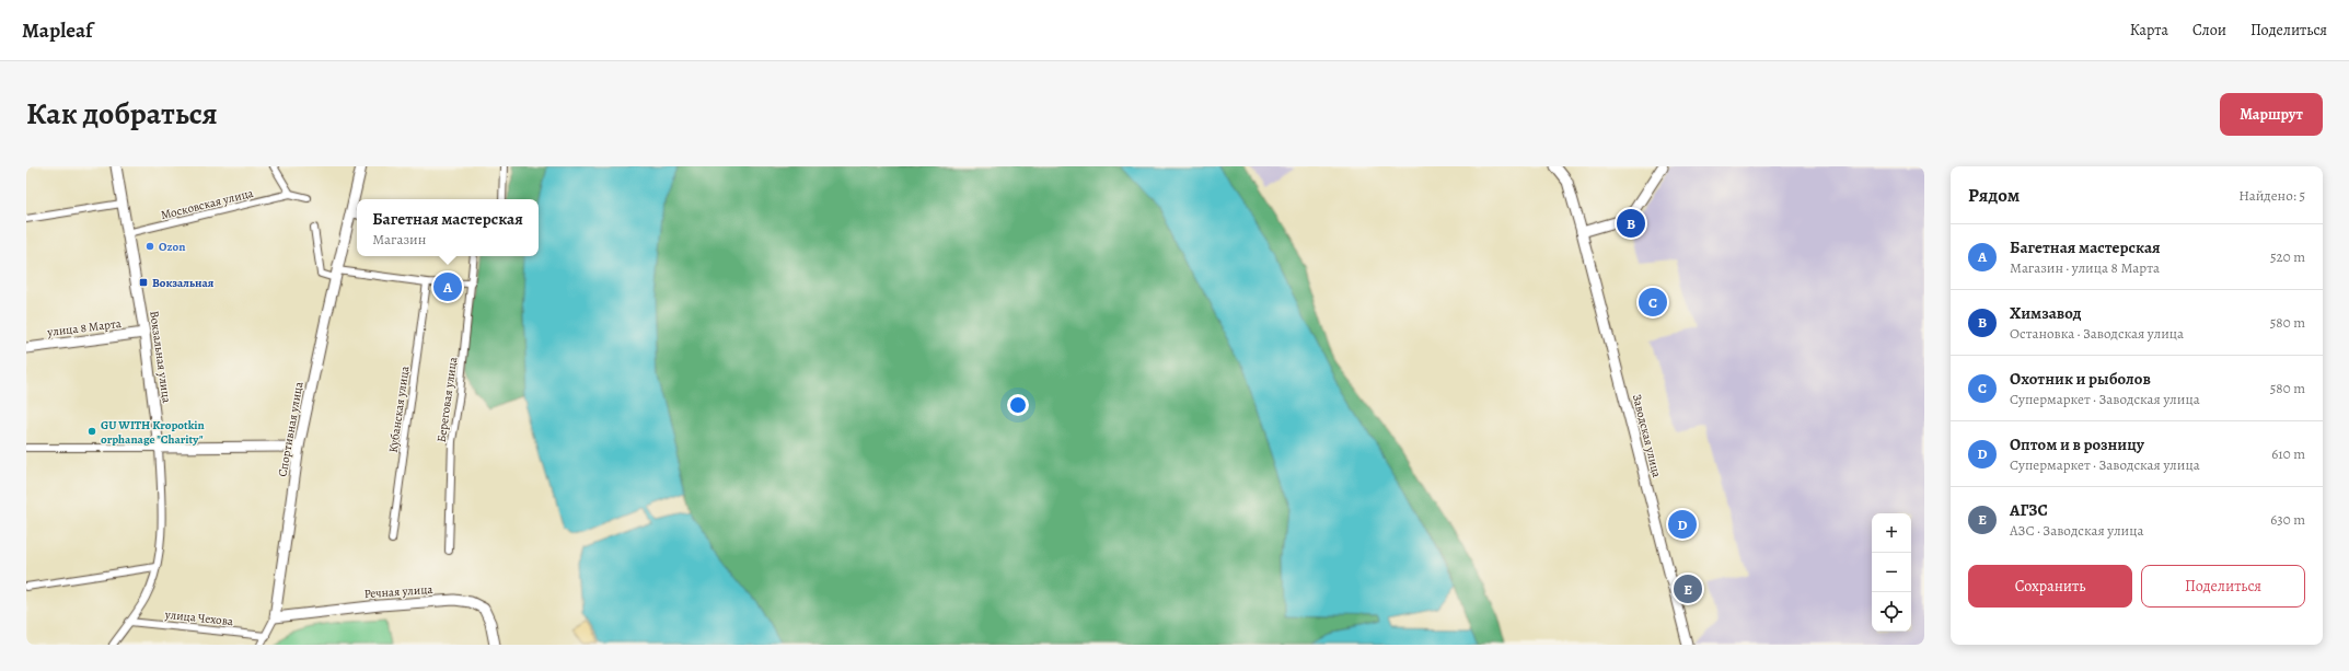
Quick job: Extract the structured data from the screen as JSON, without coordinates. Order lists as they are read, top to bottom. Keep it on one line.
{"streets":{"main road":["улица 8 Марта","Вокзальная улица","Спортивная улица","Заводская улица","Речная улица"],"street":["Московская улица","Береговая улица","Кубанская улица","улица Чехова"]},"crossings":[["Московская улица","Вокзальная улица"],["улица 8 Марта","Вокзальная улица"],["Вокзальная улица","улица Чехова"],["Спортивная улица","Речная улица"],["Спортивная улица","улица Чехова"]],"places":{"other":["Ozon","GU WITH Kropotkin orphanage \"Charity\""],"transit":["Вокзальная"]},"page":{"header":"Mapleaf","nav":["Карта","Слои","Поделиться"],"title":"Как добраться","buttons":["Маршрут",["Сохранить","Поделиться"]],"heading":["Рядом","Найдено: 5"],"popup":["Багетная мастерская","Магазин"],"pins":["B","A","C","D","E"],"list":[{"mark":"A","name":"Багетная мастерская","note":"Магазин · улица 8 Марта","value":"520 m"},{"mark":"B","name":"Химзавод","note":"Остановка · Заводская улица","value":"580 m"},{"mark":"C","name":"Охотник и рыболов","note":"Супермаркет · Заводская улица","value":"580 m"},{"mark":"D","name":"Оптом и в розницу","note":"Супермаркет · Заводская улица","value":"610 m"},{"mark":"E","name":"АГЗС","note":"АЗС · Заводская улица","value":"630 m"}],"map_buttons":["+","−"]}}
